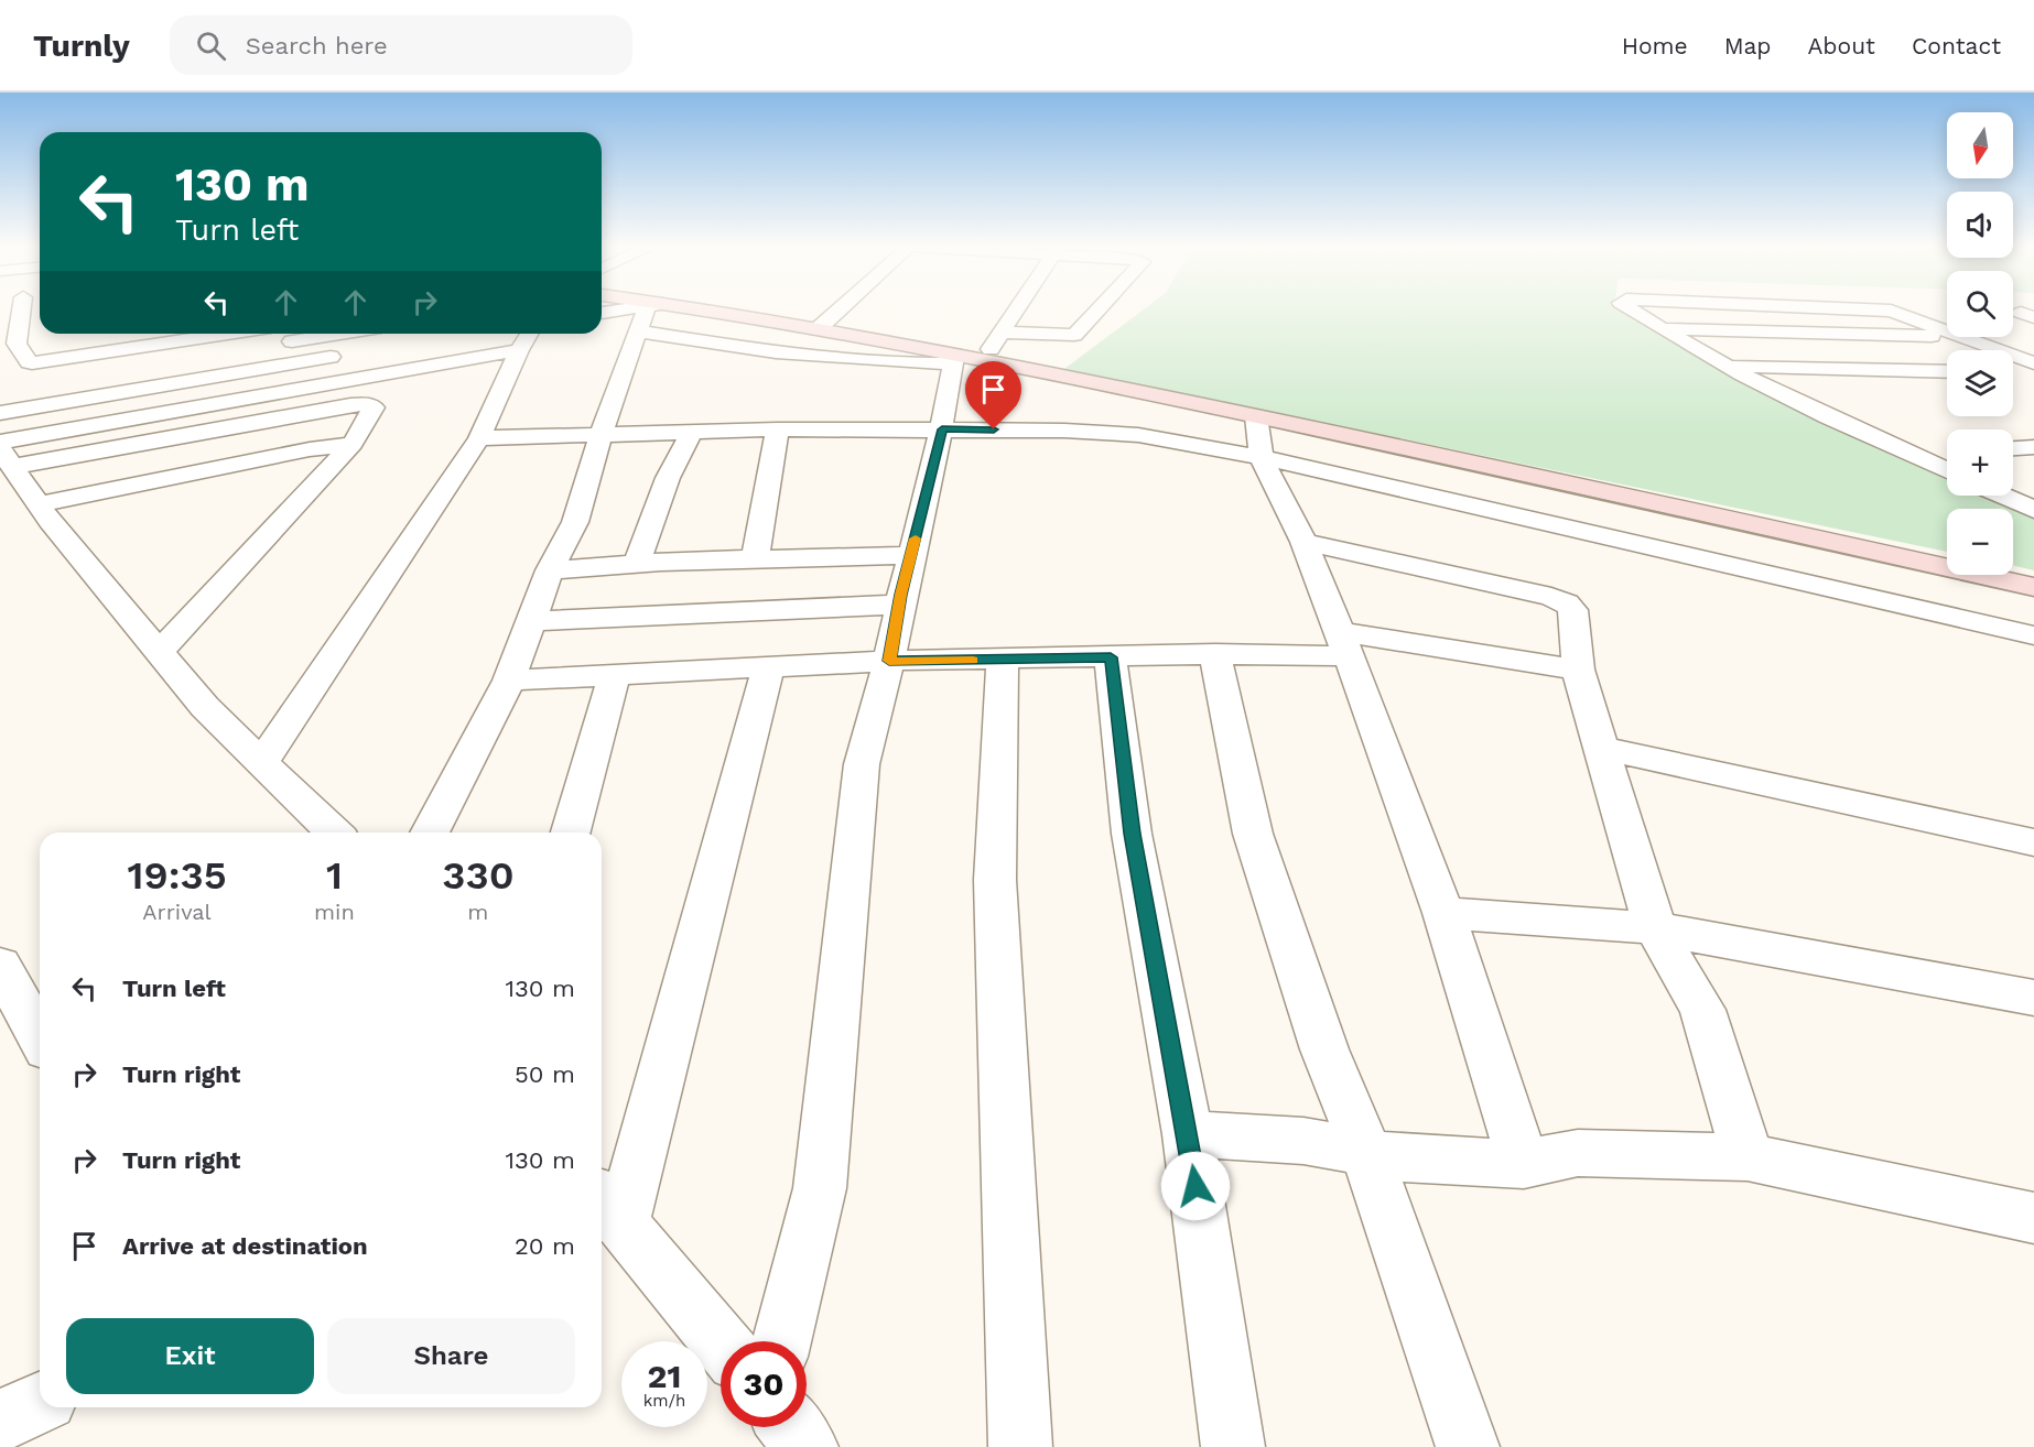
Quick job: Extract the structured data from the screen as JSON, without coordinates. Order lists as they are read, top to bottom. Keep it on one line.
{"north":"bottom","page":{"header":"Turnly","search":"Search here","nav":["Home","Map","About","Contact"],"map_buttons":["+","−"],"turn":["130 m","Turn left"],"eta":["19:35","Arrival","1","min","330","m"],"list":[{"name":"Turn left","value":"130 m"},{"name":"Turn right","value":"50 m"},{"name":"Turn right","value":"130 m"},{"name":"Arrive at destination","value":"20 m"}],"buttons":["Exit","Share"],"speed":"21 km/h","limit":"30"}}
